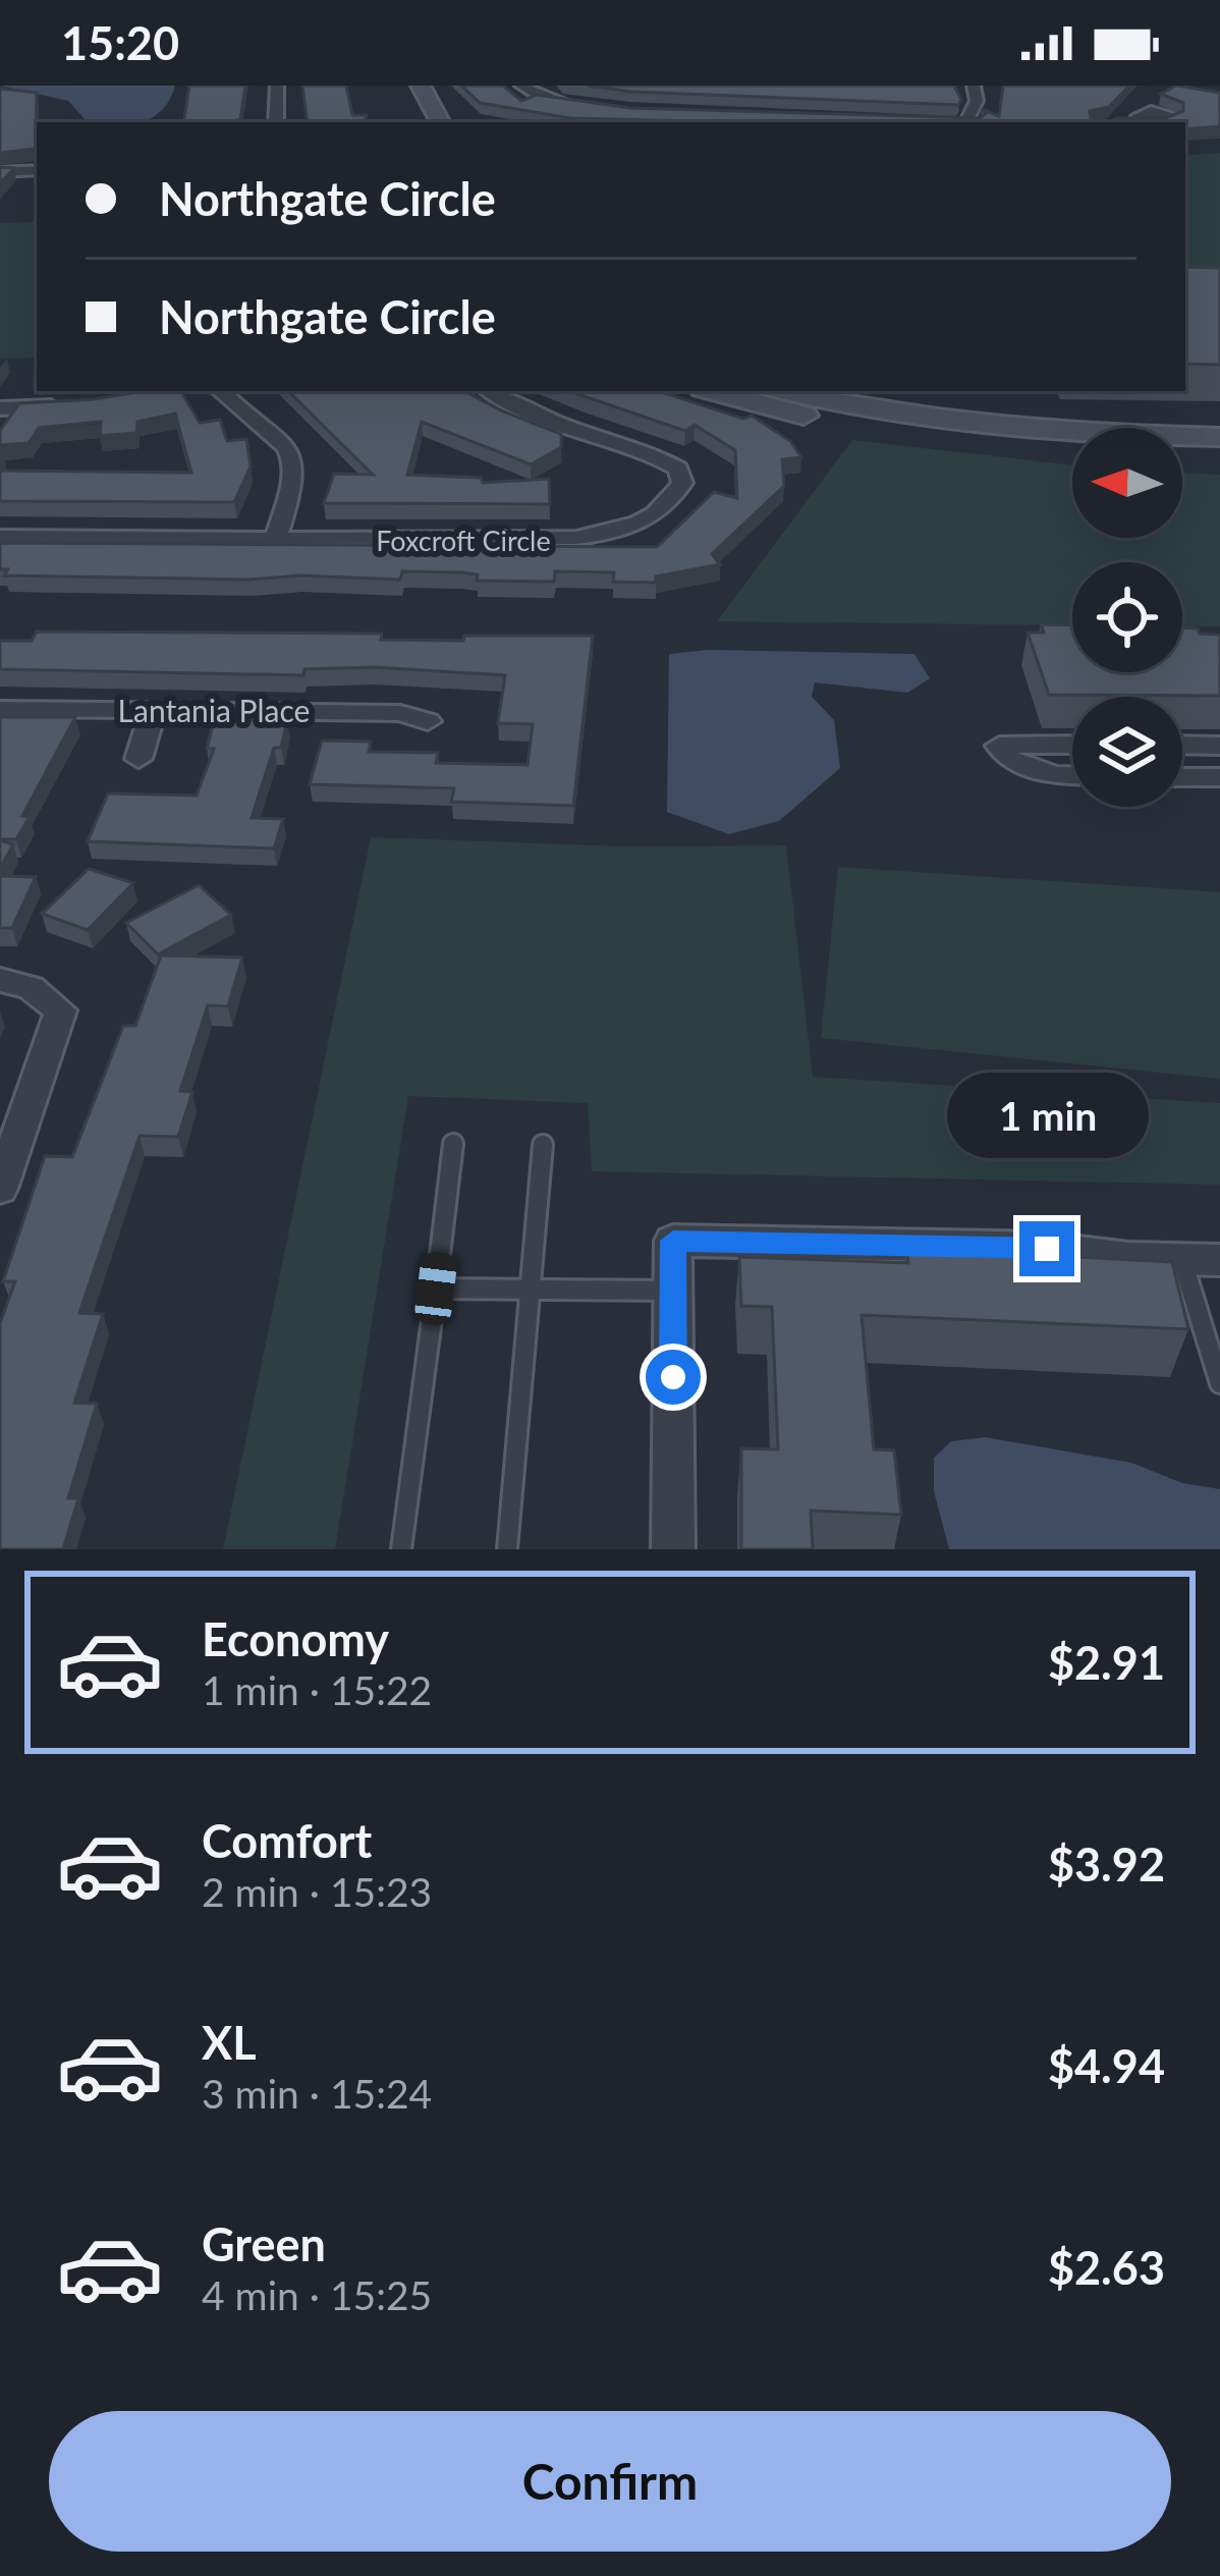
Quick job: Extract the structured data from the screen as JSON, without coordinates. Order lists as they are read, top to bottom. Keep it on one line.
{"streets":{"street":["Foxcroft Circle","Lantania Place"]},"north":"left","page":{"status":"15:20","banner":["Northgate Circle","Northgate Circle"],"bubble":"1 min","list":[{"name":"Economy","note":"1 min · 15:22","value":"$2.91"},{"name":"Comfort","note":"2 min · 15:23","value":"$3.92"},{"name":"XL","note":"3 min · 15:24","value":"$4.94"},{"name":"Green","note":"4 min · 15:25","value":"$2.63"}],"buttons":"Confirm"}}
